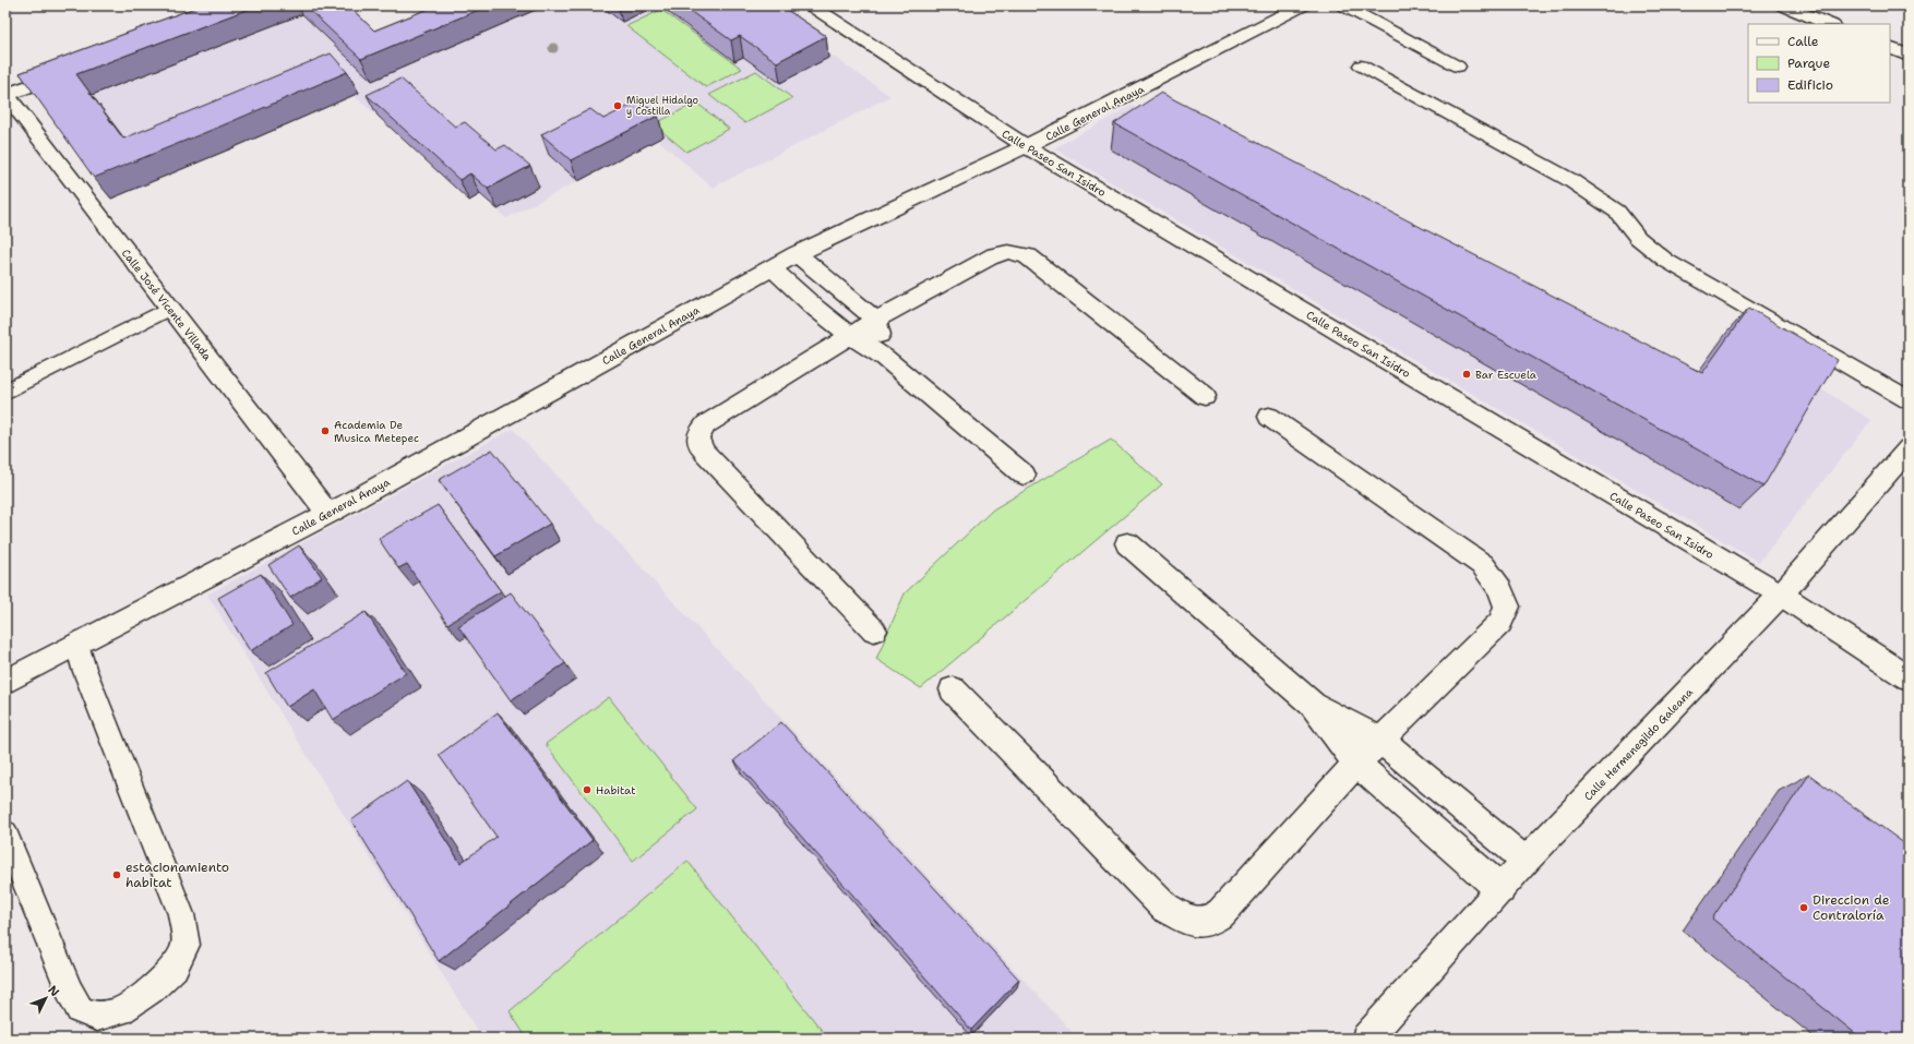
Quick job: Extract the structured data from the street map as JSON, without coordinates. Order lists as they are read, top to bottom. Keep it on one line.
{"streets":{"street":["Calle General Anaya","Calle Paseo San Isidro","Calle José Vicente Villada","Calle Hermenegildo Galeana"]},"crossings":[["Calle General Anaya","Calle Paseo San Isidro"],["Calle General Anaya","Calle José Vicente Villada"],["Calle Paseo San Isidro","Calle Hermenegildo Galeana"]],"places":["Miguel Hidalgo y Costilla","Bar Escuela","Academia De Musica Metepec","Habitat","estacionamiento habitat","Direccion de Contraloría"],"legend":["Calle","Parque","Edificio"],"north":"top right"}
